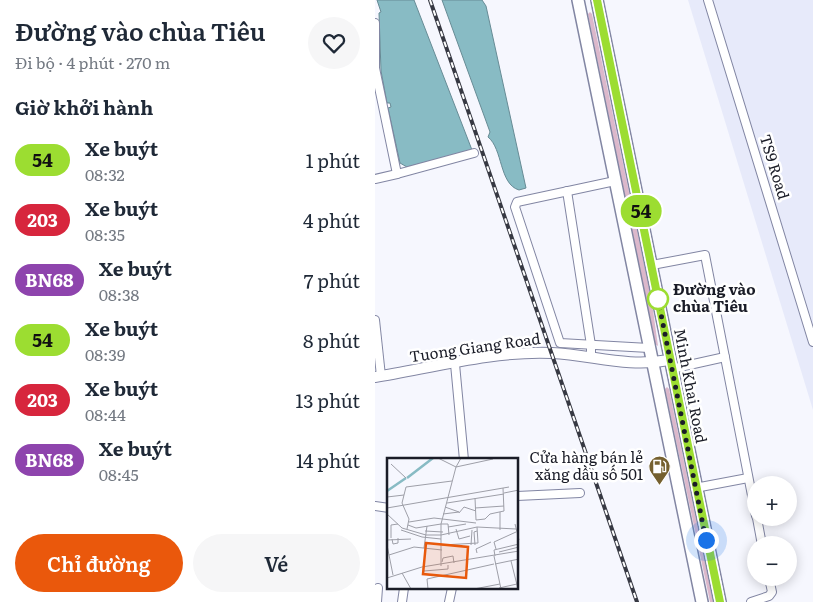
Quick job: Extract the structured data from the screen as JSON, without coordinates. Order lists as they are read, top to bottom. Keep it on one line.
{"streets":{"main road":["Tuong Giang Road","Minh Khai Road"],"street":["TS9 Road"]},"crossings":[["Tuong Giang Road","Minh Khai Road"]],"places":{"other":["Đường vào chùa Tiêu"],"fuel station":["Cửa hàng bán lẻ xăng dầu số 501"]},"lines":["bus line 54"],"page":{"heading":[["Đường vào chùa Tiêu","Đi bộ · 4 phút · 270 m"],"Giờ khởi hành"],"on_map":"54","list":[{"mark":"54","name":"Xe buýt","note":"08:32","value":"1 phút"},{"mark":"203","name":"Xe buýt","note":"08:35","value":"4 phút"},{"mark":"BN68","name":"Xe buýt","note":"08:38","value":"7 phút"},{"mark":"54","name":"Xe buýt","note":"08:39","value":"8 phút"},{"mark":"203","name":"Xe buýt","note":"08:44","value":"13 phút"},{"mark":"BN68","name":"Xe buýt","note":"08:45","value":"14 phút"}],"map_buttons":["+","−"],"buttons":["Chỉ đường","Vé"]}}
